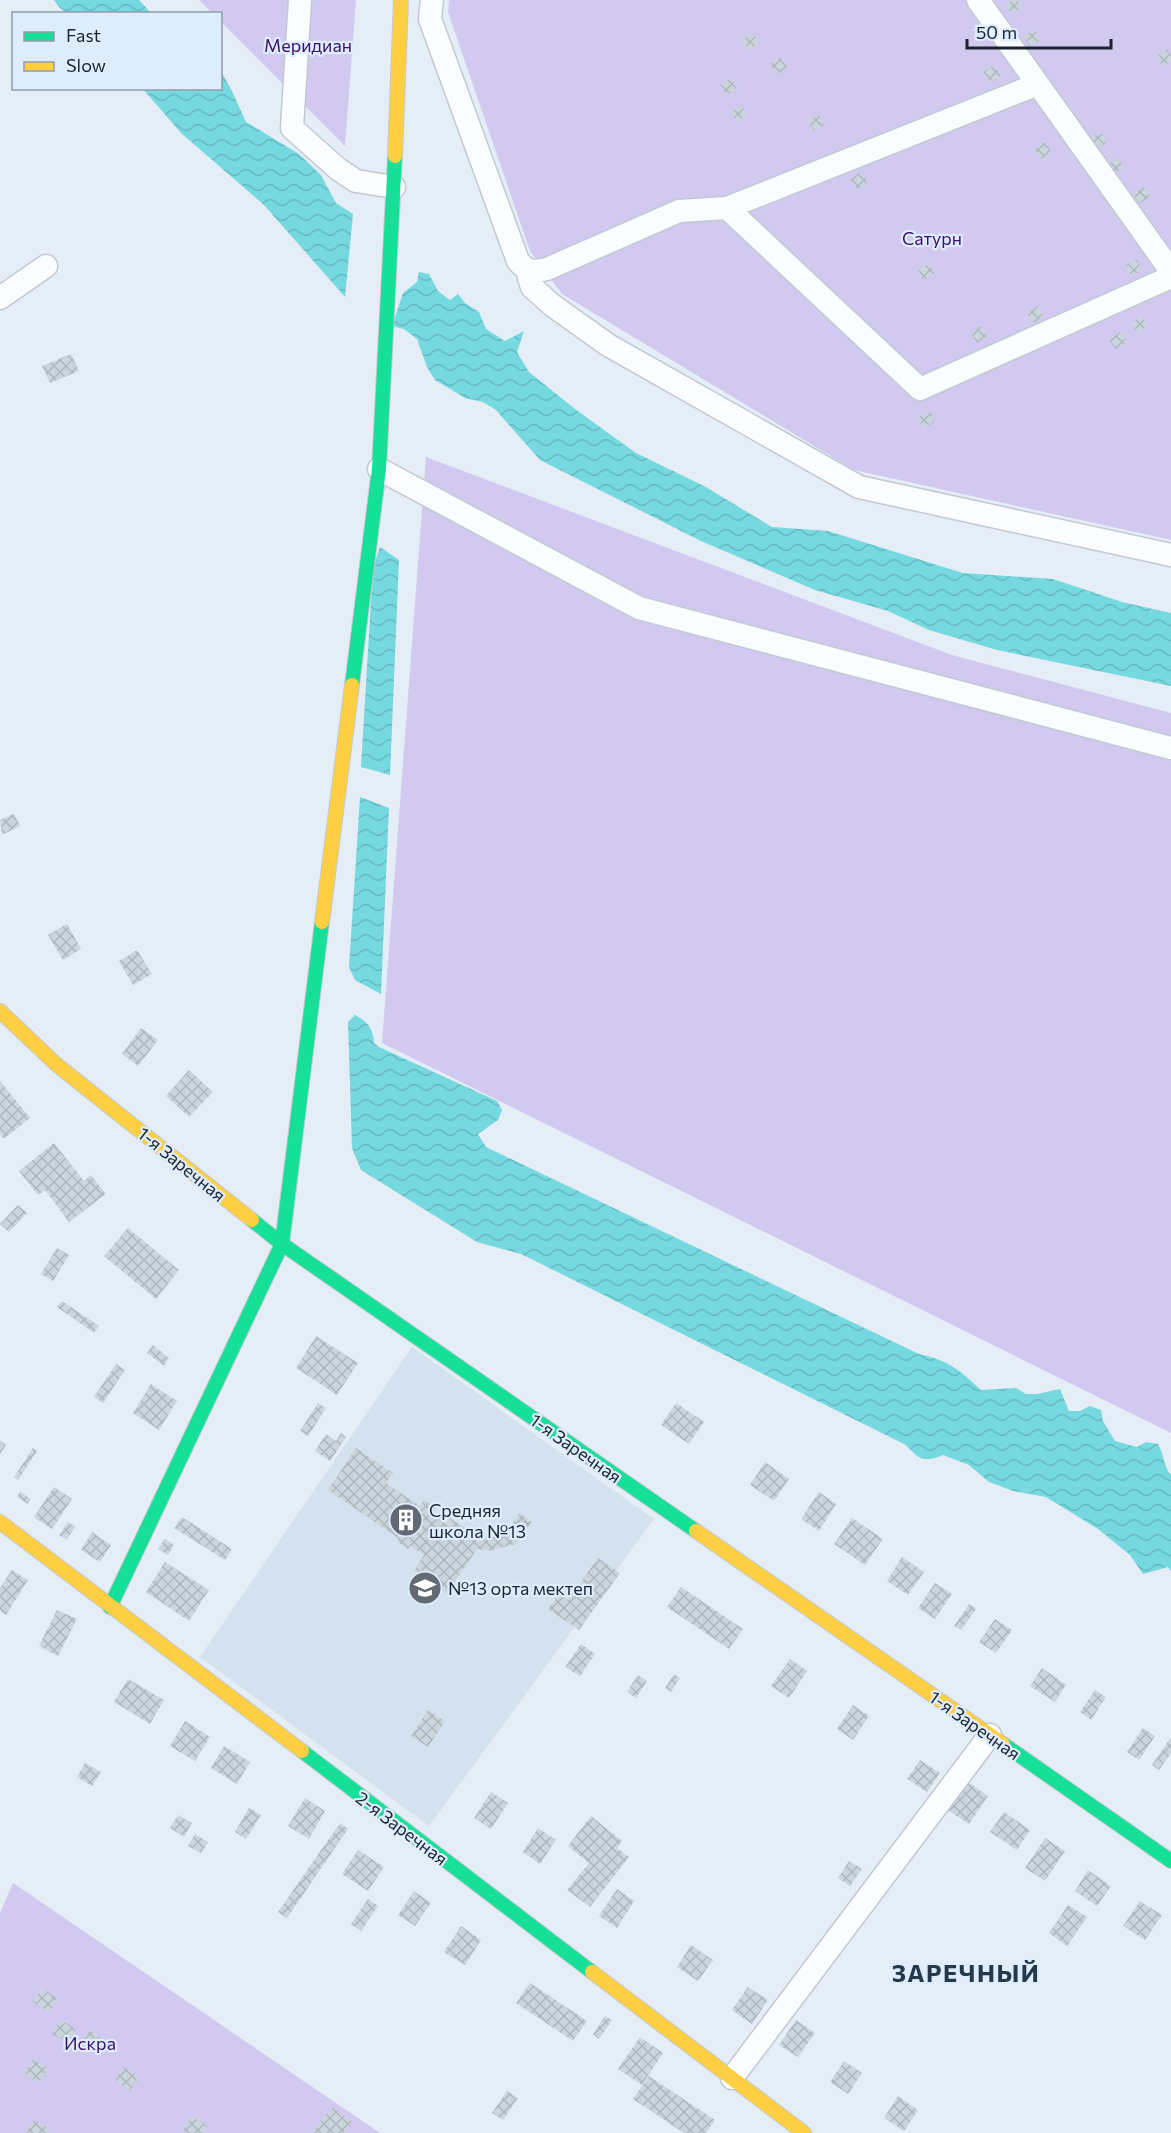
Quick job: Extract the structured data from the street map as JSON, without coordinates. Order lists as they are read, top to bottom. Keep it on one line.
{"streets":{"street":["1-я Заречная","2-я Заречная"]},"districts":["ЗАРЕЧНЫЙ"],"parks":["Меридиан","Сатурн","Искра"],"places":{"building":["Средняя школа №13"],"school or university":["№13 орта мектеп"]},"legend":["Fast","Slow"],"scale_bar":"50 m"}
